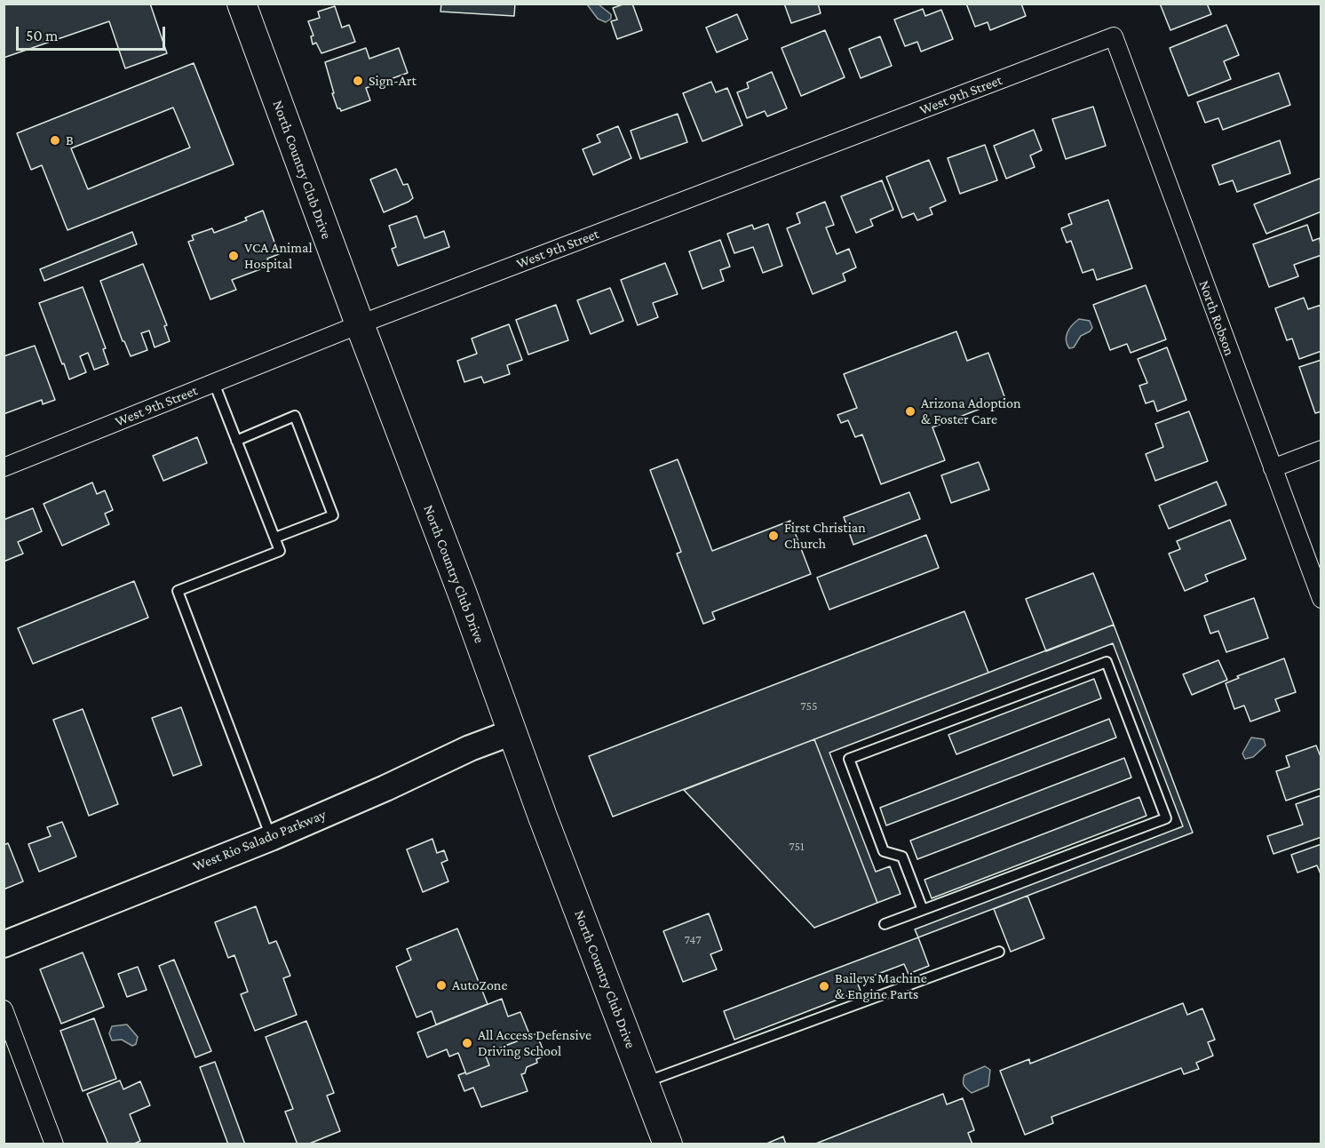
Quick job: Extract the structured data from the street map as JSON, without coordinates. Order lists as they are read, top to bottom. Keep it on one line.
{"streets":{"main road":["North Country Club Drive","West Rio Salado Parkway"],"street":["West 9th Street","North Robson"]},"crossings":[["West 9th Street","North Country Club Drive"],["West 9th Street","North Robson"],["North Country Club Drive","West Rio Salado Parkway"]],"places":["Sign-Art","B","VCA Animal Hospital","Arizona Adoption & Foster Care","First Christian Church","AutoZone","Baileys Machine & Engine Parts","All Access Defensive Driving School"],"house_numbers":["755","751","747"],"scale_bar":"50 m"}
